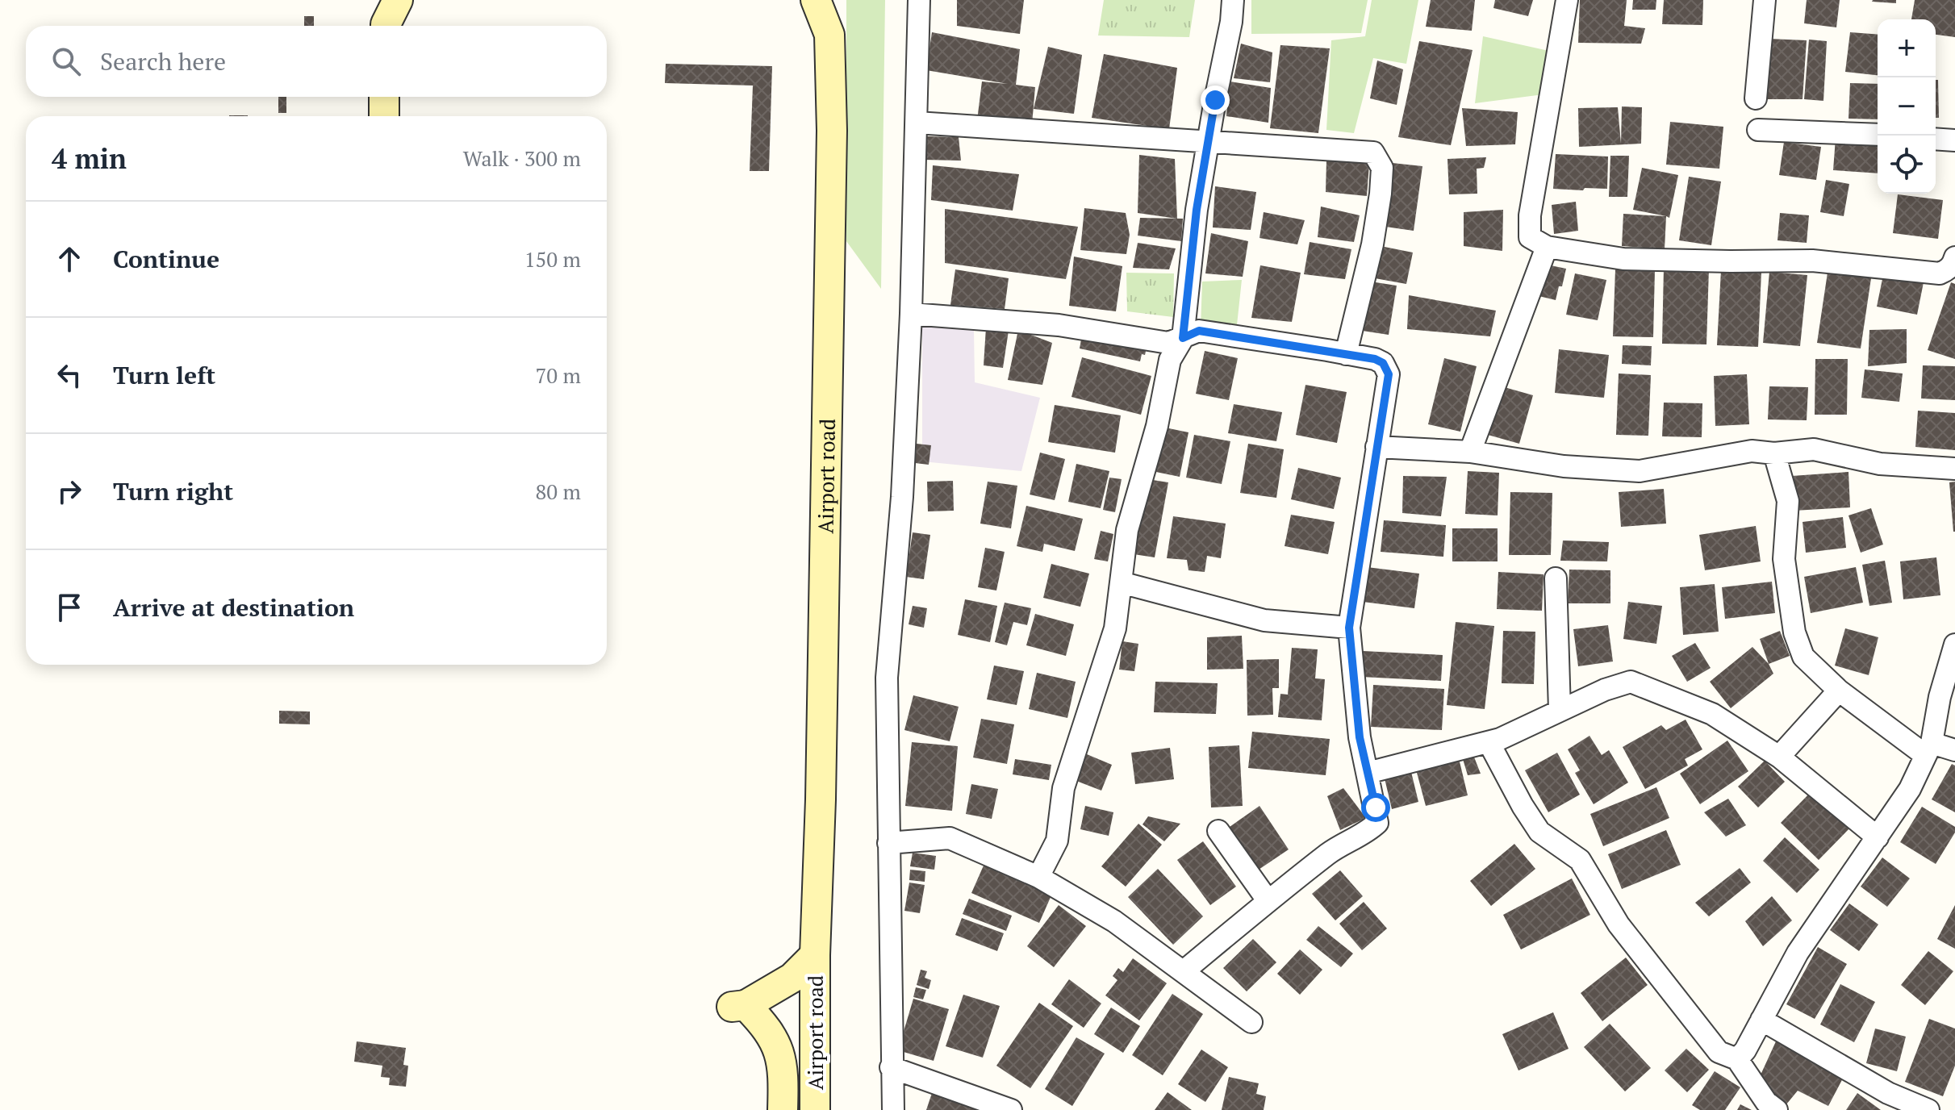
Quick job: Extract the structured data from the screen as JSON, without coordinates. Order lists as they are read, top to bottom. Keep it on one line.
{"streets":{"main road":["Airport road"]},"page":{"map_buttons":["+","−"],"search":"Search here","heading":["4 min","Walk · 300 m"],"list":[["Continue","150 m"],["Turn left","70 m"],["Turn right","80 m"],"Arrive at destination"]}}
